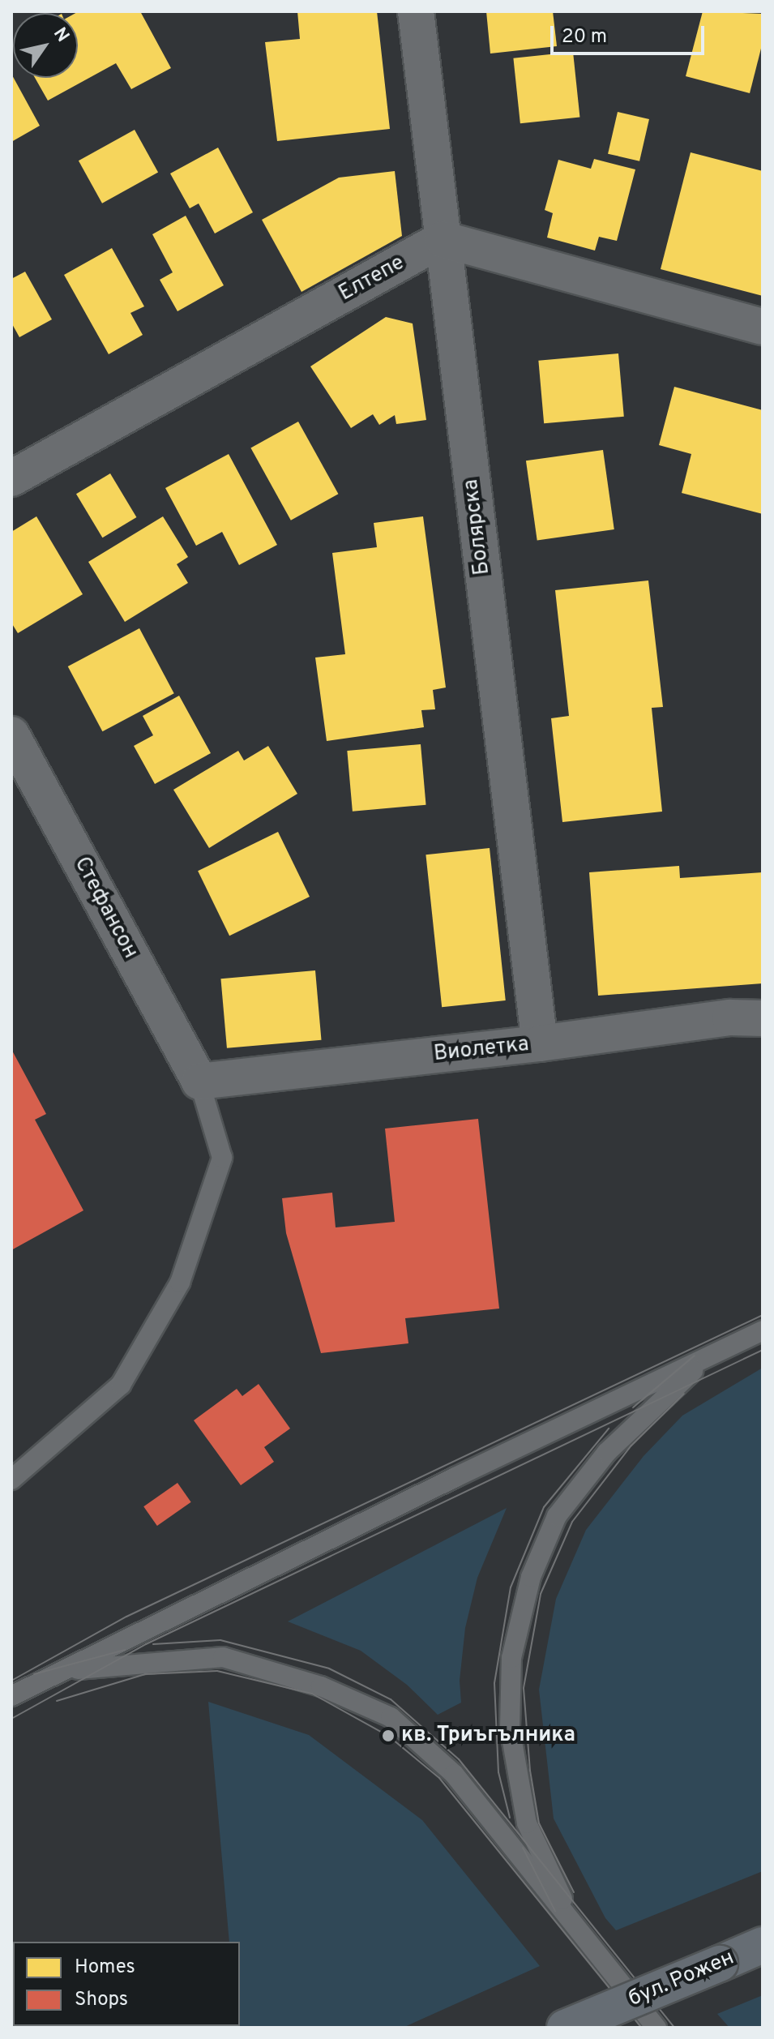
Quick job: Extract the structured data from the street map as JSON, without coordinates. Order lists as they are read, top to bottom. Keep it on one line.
{"streets":{"main road":["бул. Рожен"],"street":["Елтепе","Болярска","Стефансон","Виолетка"]},"crossings":[["Елтепе","Болярска"],["Болярска","Виолетка"],["Стефансон","Виолетка"]],"places":["кв. Триъгълника"],"legend":["Homes","Shops"],"scale_bar":"20 m","north":"top right"}
